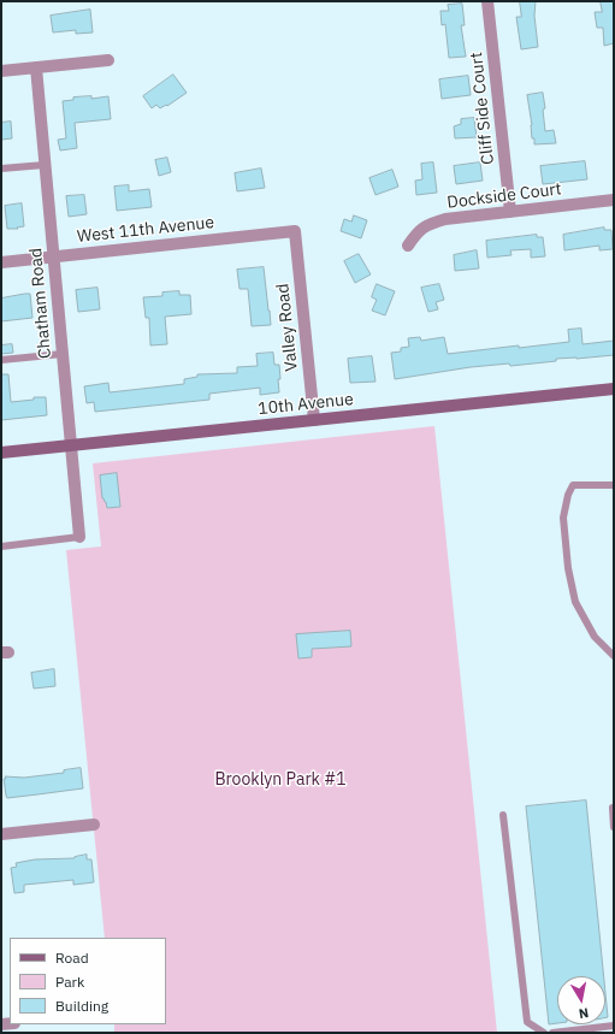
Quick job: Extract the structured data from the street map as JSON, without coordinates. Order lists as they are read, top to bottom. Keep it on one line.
{"streets":{"street":["Cliff Side Court","Dockside Court","West 11th Avenue","Chatham Road","Valley Road","10th Avenue"]},"crossings":[["Cliff Side Court","Dockside Court"],["West 11th Avenue","Chatham Road"],["West 11th Avenue","Valley Road"],["Chatham Road","10th Avenue"],["Valley Road","10th Avenue"]],"parks":["Brooklyn Park #1"],"legend":["Road","Park","Building"],"north":"bottom"}
